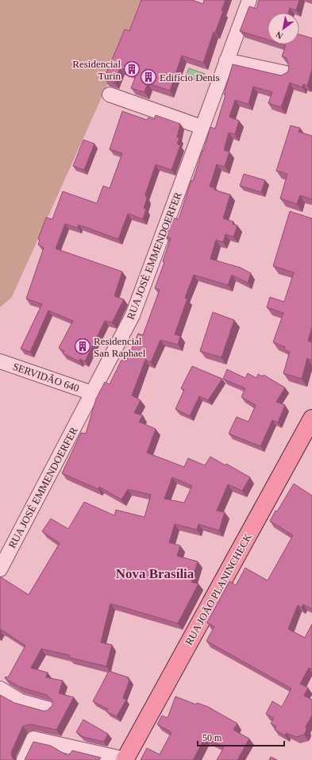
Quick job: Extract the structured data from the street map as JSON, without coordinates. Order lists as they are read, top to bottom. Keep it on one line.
{"streets":{"main road":["RUA JOÃO PLANINCHECK"],"street":["RUA JOSÉ EMMENDOERFER","SERVIDÃO 640"]},"crossings":[["RUA JOSÉ EMMENDOERFER","SERVIDÃO 640"]],"districts":["Nova Brasília"],"places":{"building":["Residencial Turin","Edifício Denis","Residencial San Raphael"]},"scale_bar":"50 m","north":"bottom left"}
